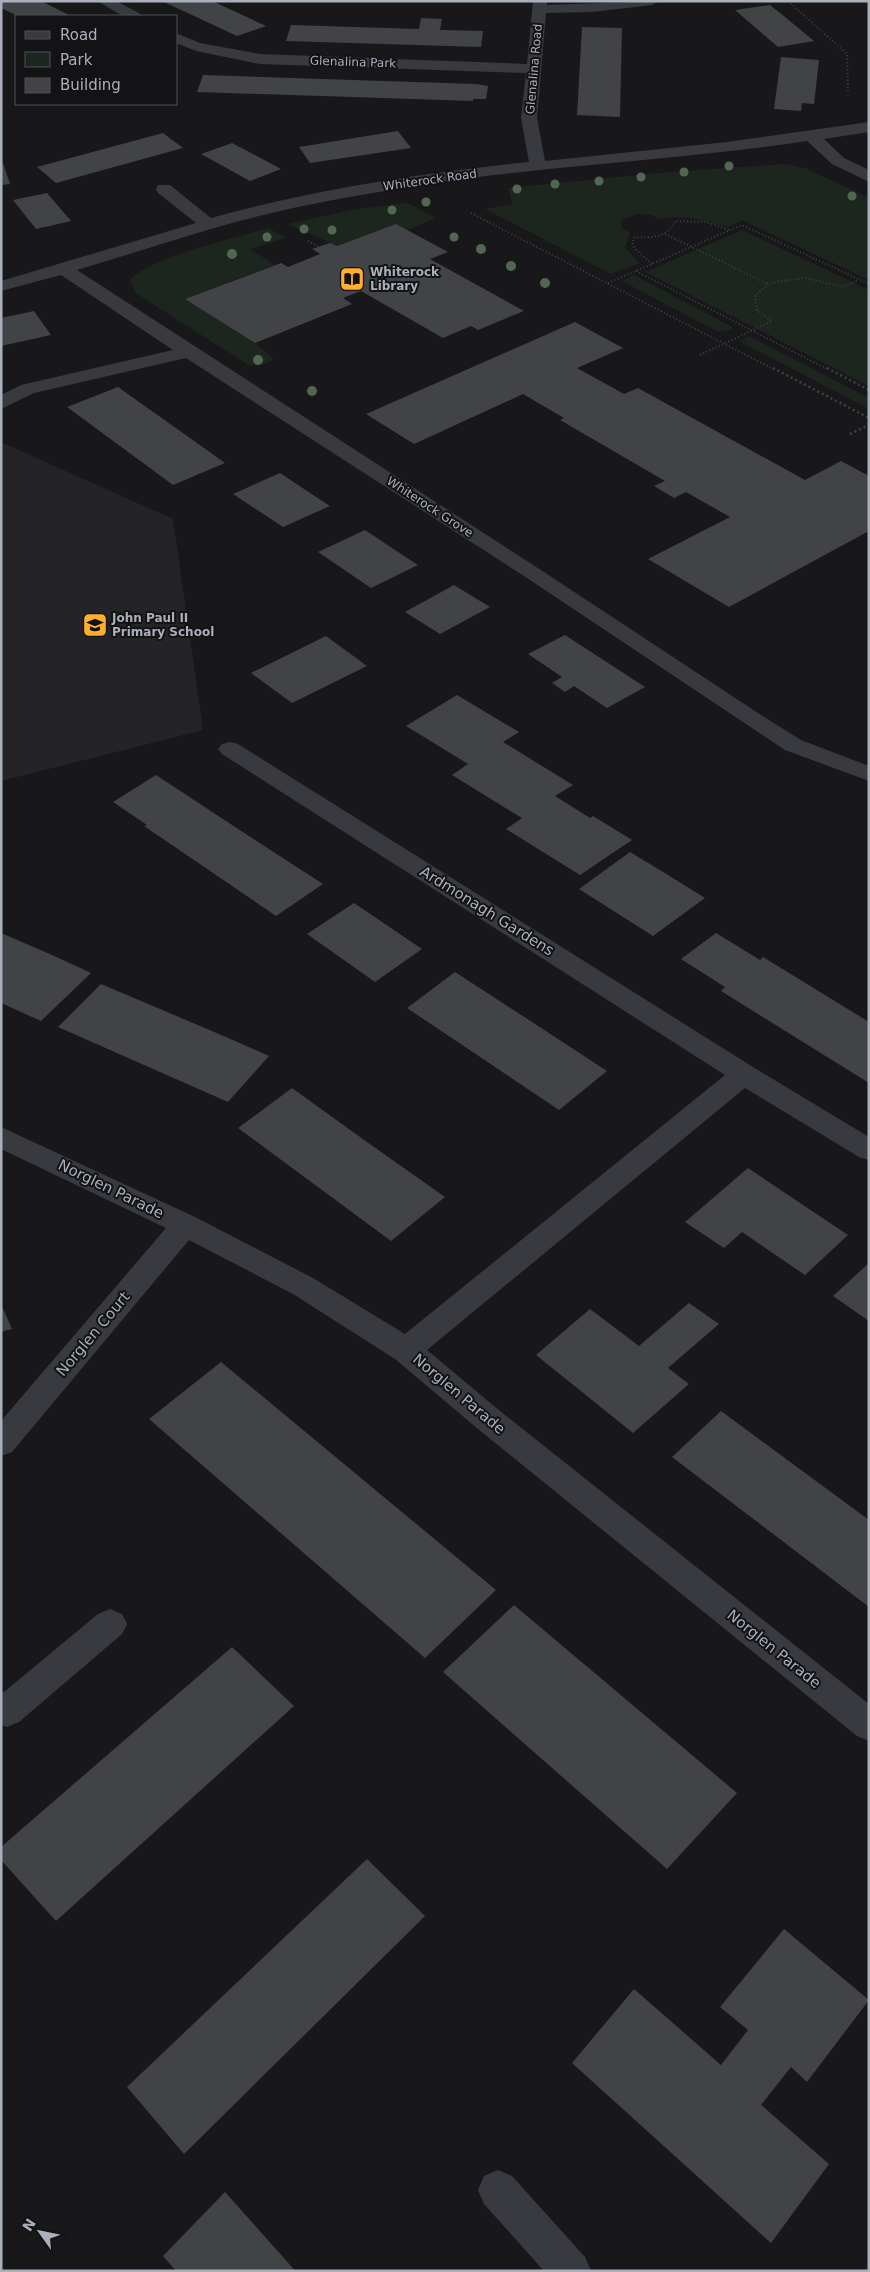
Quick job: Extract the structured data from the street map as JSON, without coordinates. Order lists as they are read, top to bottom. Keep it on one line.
{"streets":{"street":["Glenalina Park","Glenalina Road","Whiterock Road","Whiterock Grove","Ardmonagh Gardens","Norglen Parade","Norglen Court"]},"crossings":[["Glenalina Park","Glenalina Road"],["Glenalina Road","Whiterock Road"],["Whiterock Road","Whiterock Grove"],["Norglen Parade","Norglen Court"]],"places":{"library":["Whiterock Library"],"school or university":["John Paul II Primary School"]},"legend":["Road","Park","Building"],"north":"top left"}
